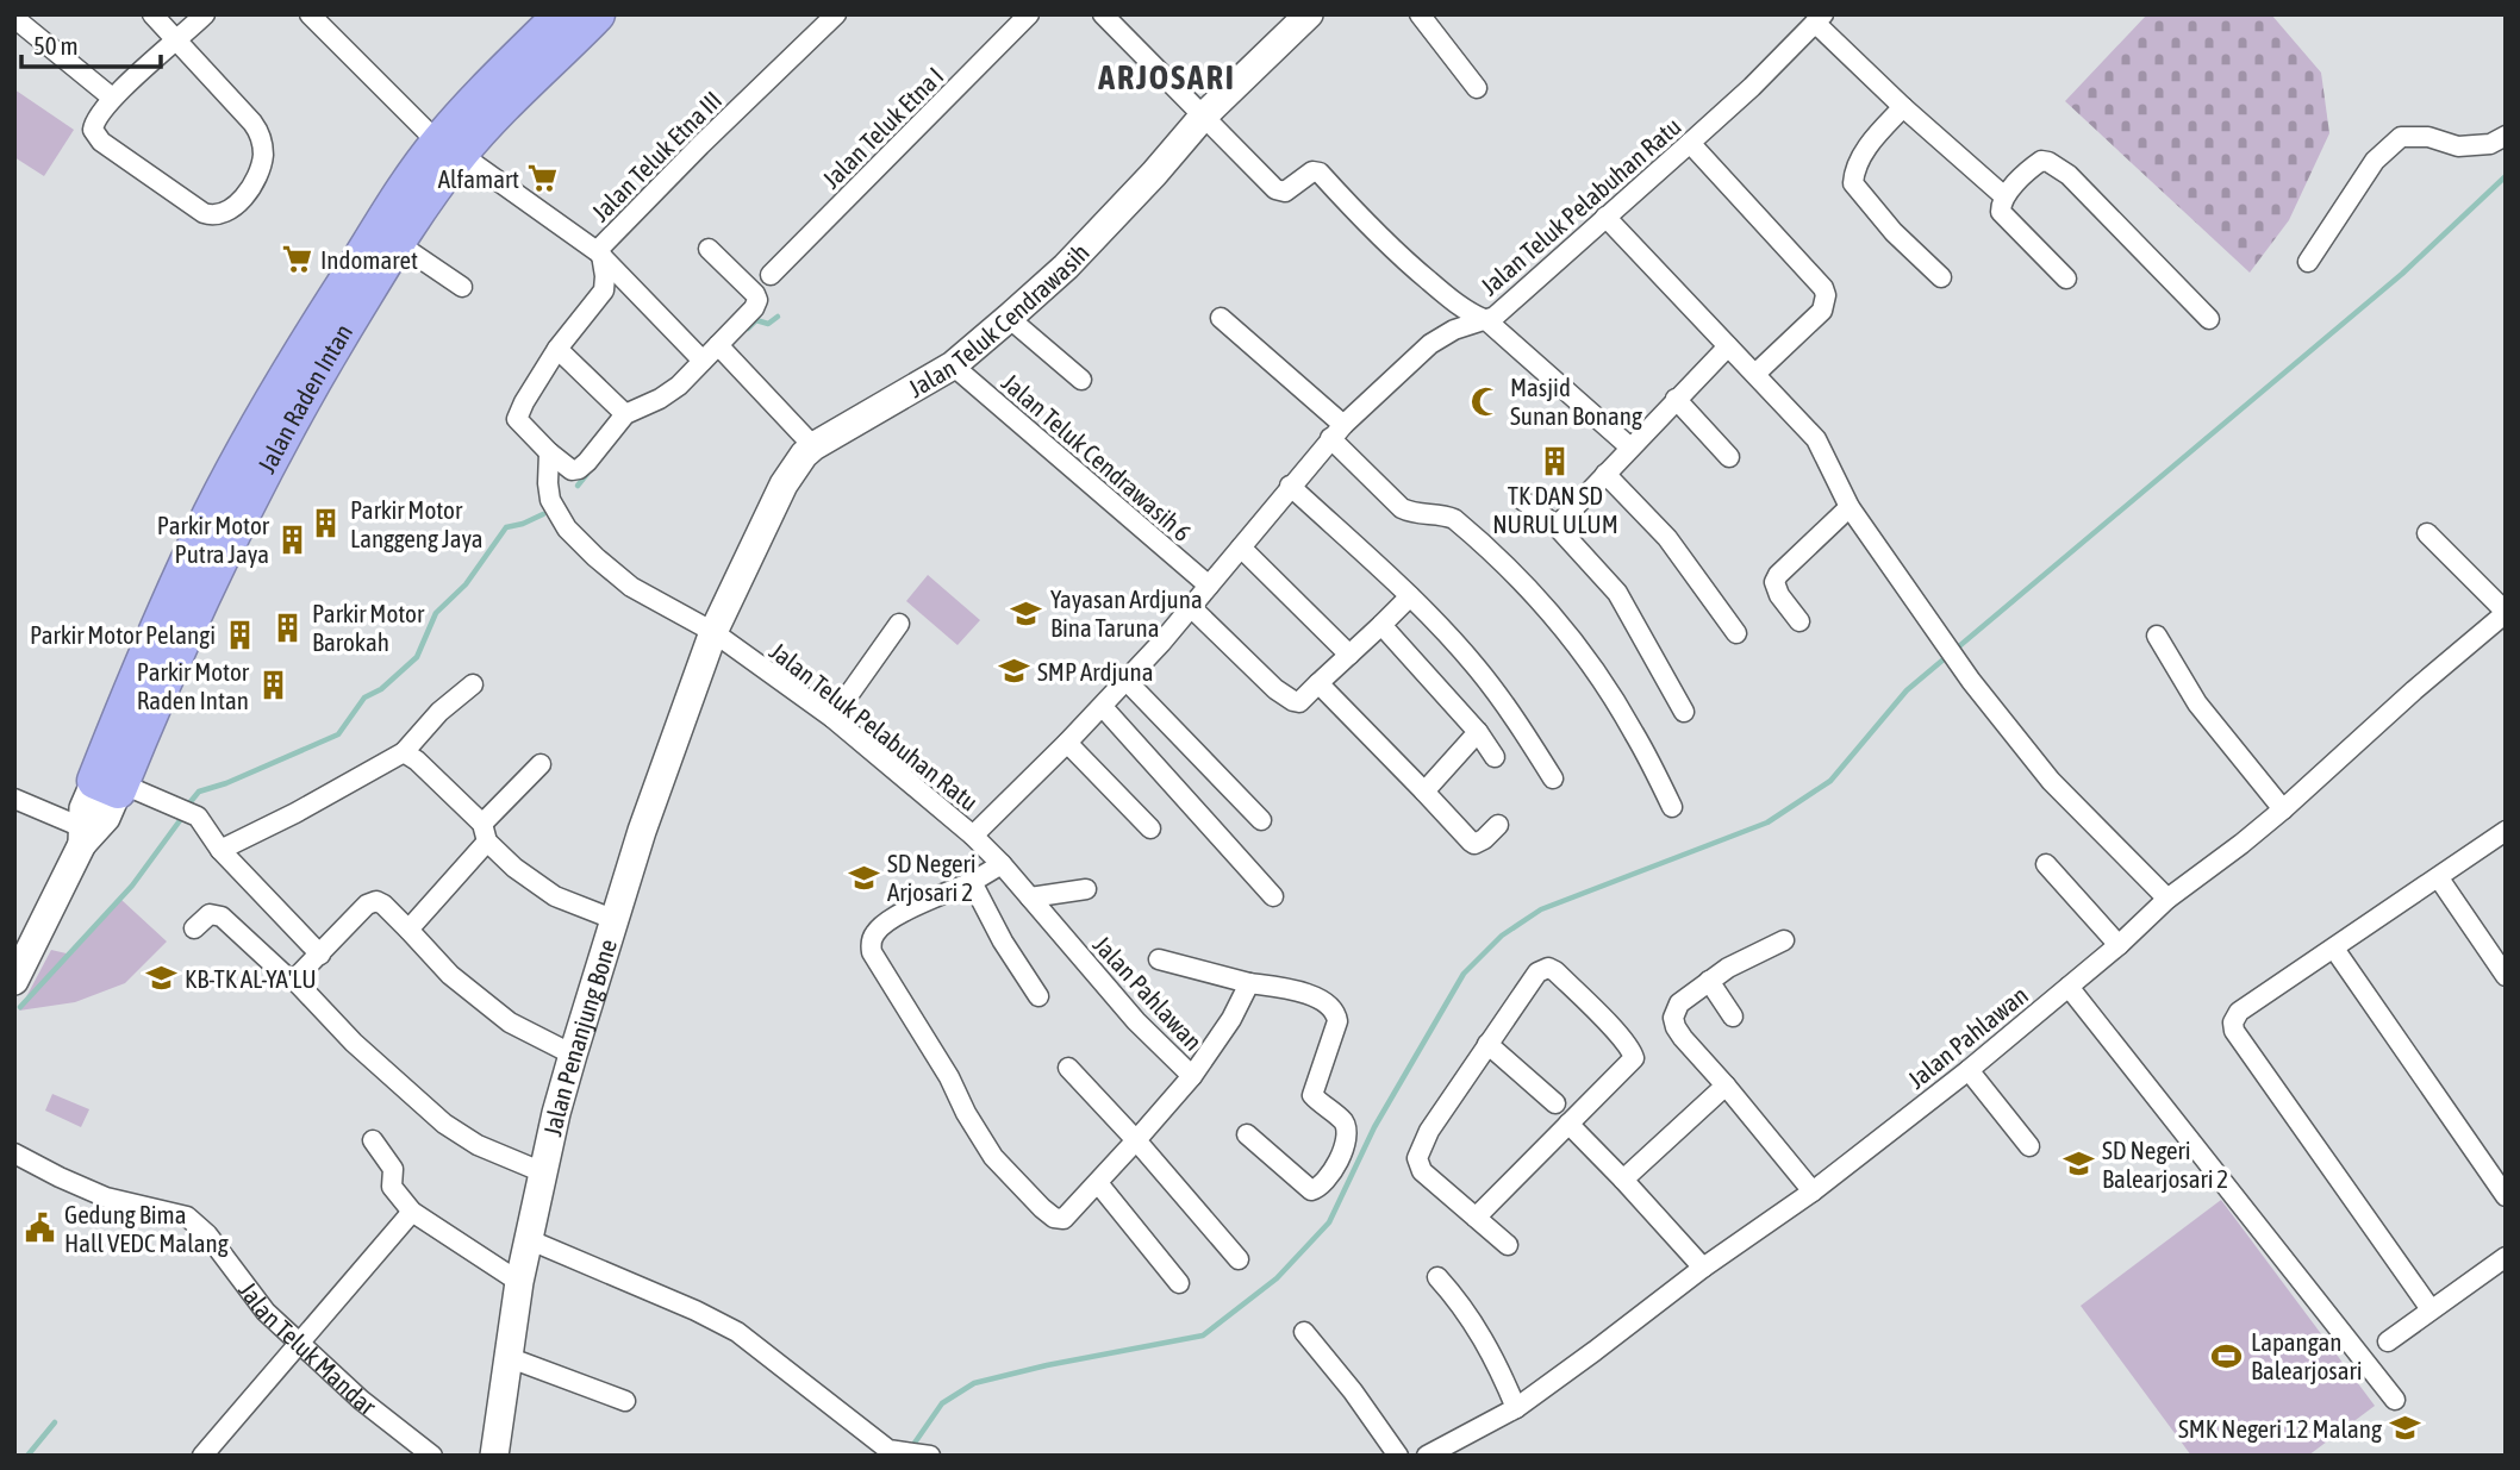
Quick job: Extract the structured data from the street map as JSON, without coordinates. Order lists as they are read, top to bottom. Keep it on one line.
{"streets":{"highway":["Jalan Raden Intan"],"street":["Jalan Teluk Etna I","Jalan Teluk Etna III","Jalan Teluk Pelabuhan Ratu","Jalan Teluk Cendrawasih","Jalan Teluk Cendrawasih 6","Jalan Pahlawan","Jalan Penanjung Bone","Jalan Teluk Mandar"]},"crossings":[["Jalan Teluk Etna III","Jalan Raden Intan"],["Jalan Teluk Pelabuhan Ratu","Jalan Teluk Cendrawasih"],["Jalan Teluk Pelabuhan Ratu","Jalan Teluk Cendrawasih 6"],["Jalan Teluk Pelabuhan Ratu","Jalan Pahlawan"],["Jalan Teluk Pelabuhan Ratu","Jalan Penanjung Bone"],["Jalan Teluk Cendrawasih","Jalan Teluk Cendrawasih 6"],["Jalan Teluk Cendrawasih","Jalan Penanjung Bone"]],"districts":["ARJOSARI"],"places":{"supermarket":["Alfamart","Indomaret"],"mosque":["Masjid Sunan Bonang"],"building":["TK DAN SD NURUL ULUM","Parkir Motor Langgeng Jaya","Parkir Motor Putra Jaya","Parkir Motor Barokah","Parkir Motor Pelangi","Parkir Motor Raden Intan"],"school or university":["Yayasan Ardjuna Bina Taruna","SMP Ardjuna","SD Negeri Arjosari 2","KB-TK AL-YA'LU","SD Negeri Balearjosari 2","SMK Negeri 12 Malang"],"public building":["Gedung Bima Hall VEDC Malang"],"sports":["Lapangan Balearjosari"]},"scale_bar":"50 m"}
